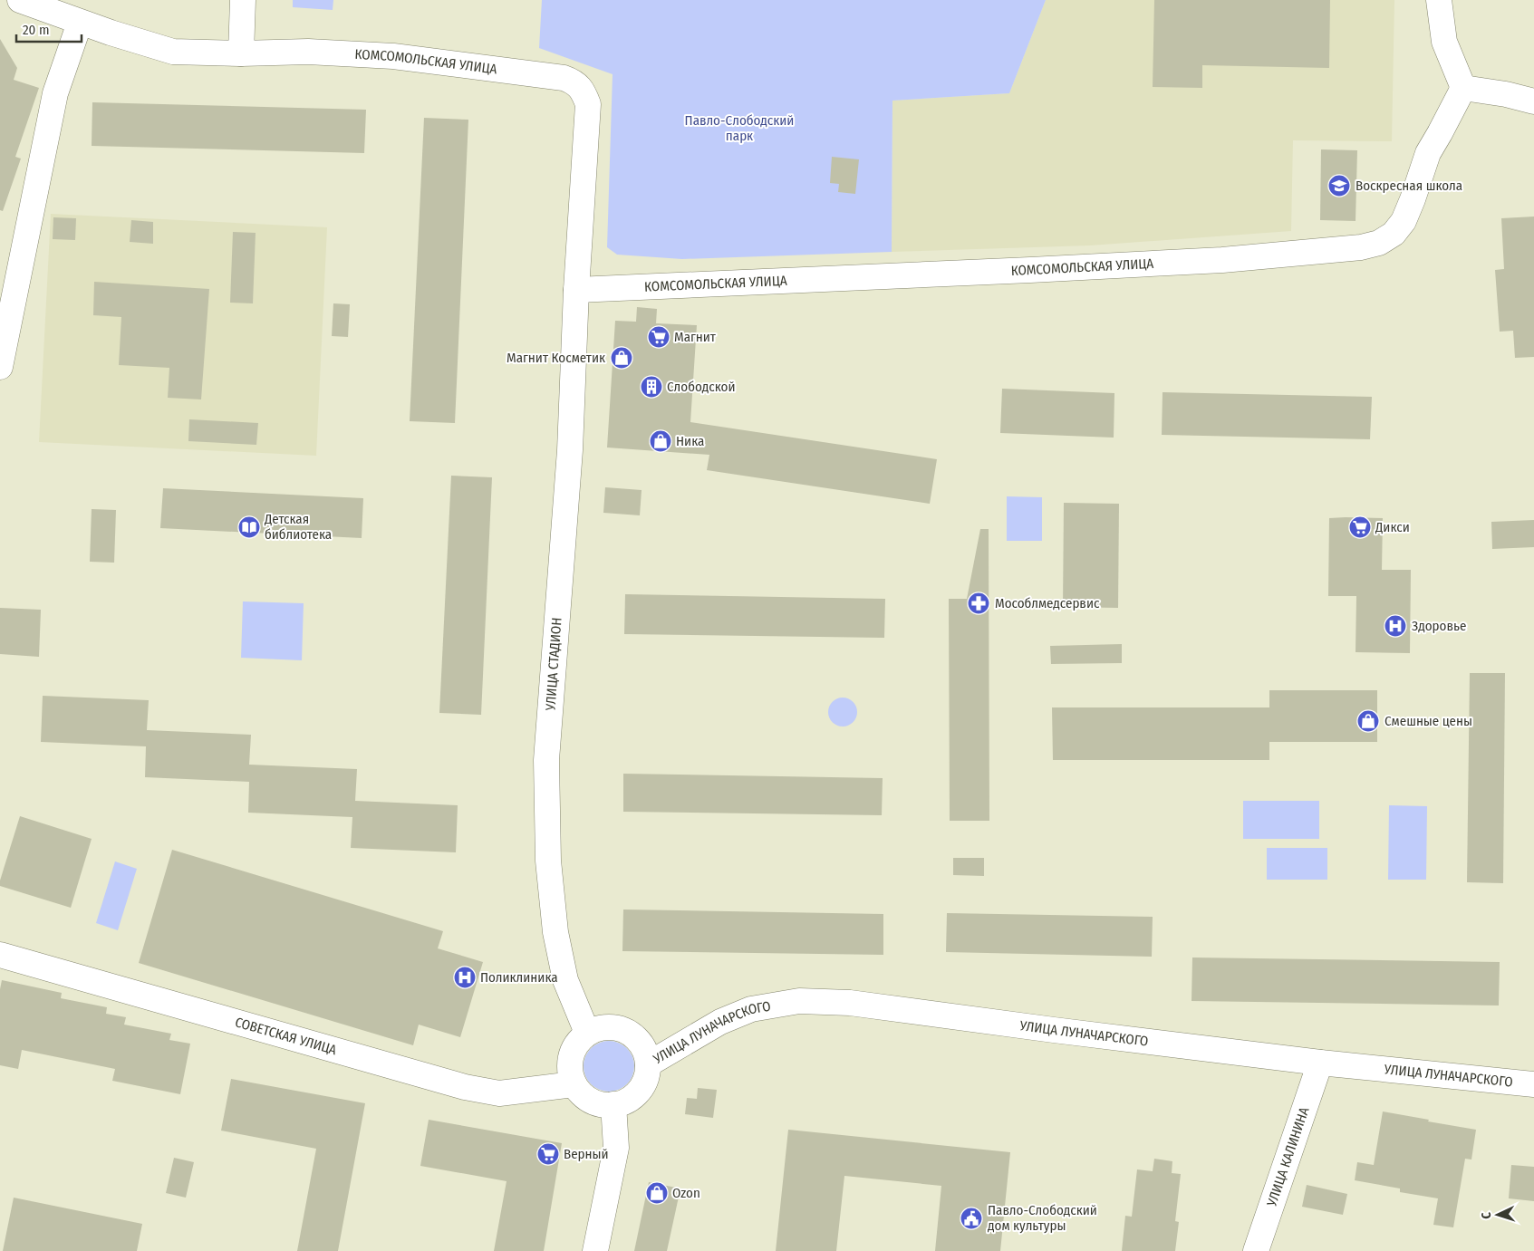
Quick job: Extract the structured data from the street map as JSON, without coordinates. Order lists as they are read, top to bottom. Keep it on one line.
{"streets":{"street":["КОМСОМОЛЬСКАЯ УЛИЦА","УЛИЦА СТАДИОН","УЛИЦА ЛУНАЧАРСКОГО","СОВЕТСКАЯ УЛИЦА","УЛИЦА КАЛИНИНА"]},"crossings":[["КОМСОМОЛЬСКАЯ УЛИЦА","УЛИЦА СТАДИОН"],["УЛИЦА СТАДИОН","УЛИЦА ЛУНАЧАРСКОГО"],["УЛИЦА СТАДИОН","СОВЕТСКАЯ УЛИЦА"],["УЛИЦА ЛУНАЧАРСКОГО","СОВЕТСКАЯ УЛИЦА"],["УЛИЦА ЛУНАЧАРСКОГО","УЛИЦА КАЛИНИНА"]],"parks":["Павло-Слободский парк"],"places":{"school or university":["Воскресная школа"],"supermarket":["Магнит","Дикси","Верный"],"shop":["Магнит Косметик","Ника","Смешные цены","Ozon"],"building":["Слободской"],"library":["Детская библиотека"],"pharmacy":["Мособлмедсервис"],"hospital":["Здоровье","Поликлиника"],"public building":["Павло-Слободский дом культуры"]},"scale_bar":"20 m","north":"left"}
